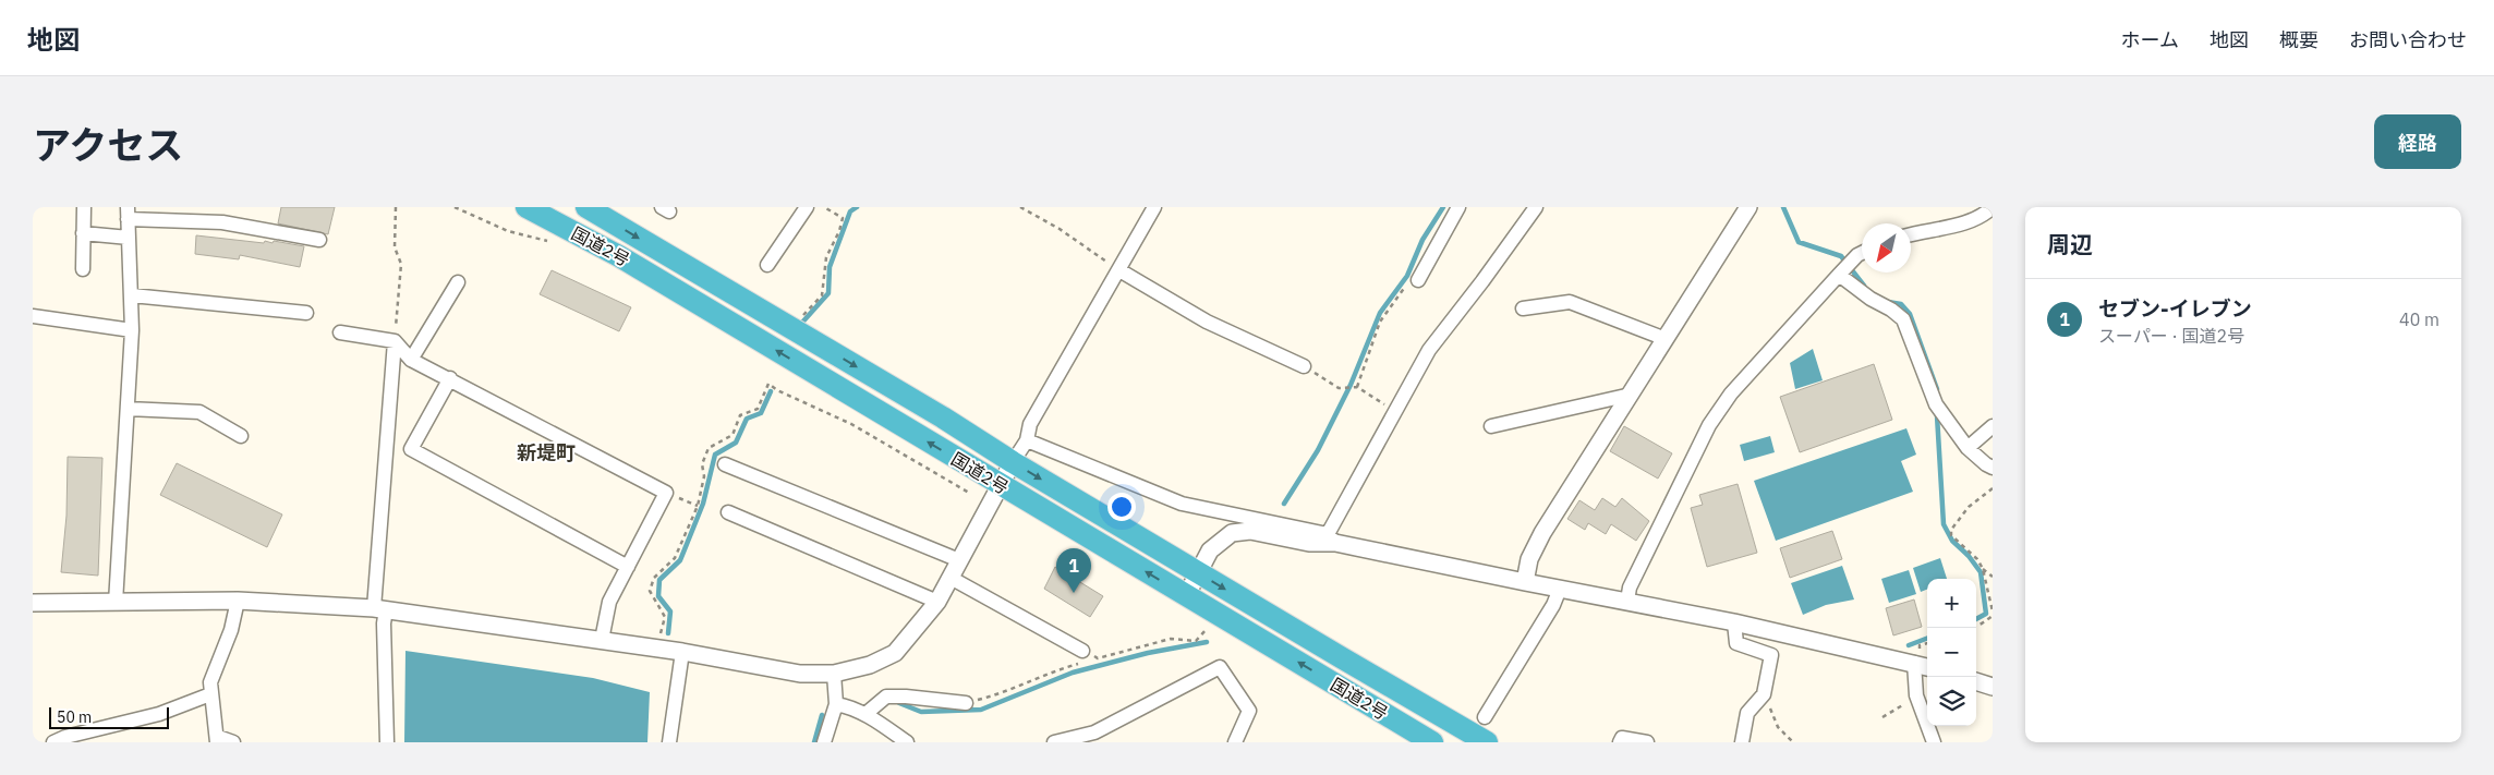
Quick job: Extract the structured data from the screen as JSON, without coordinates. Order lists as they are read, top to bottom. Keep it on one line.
{"streets":{"highway":["国道2号"]},"districts":["新堤町"],"scale_bar":"50 m","north":"bottom left","page":{"header":"地図","nav":["ホーム","地図","概要","お問い合わせ"],"title":"アクセス","buttons":"経路","heading":"周辺","list":[{"mark":"1","name":"セブン-イレブン","note":"スーパー · 国道2号","value":"40 m"}],"pins":"1","map_buttons":["+","−"],"scale":"50 m"}}
